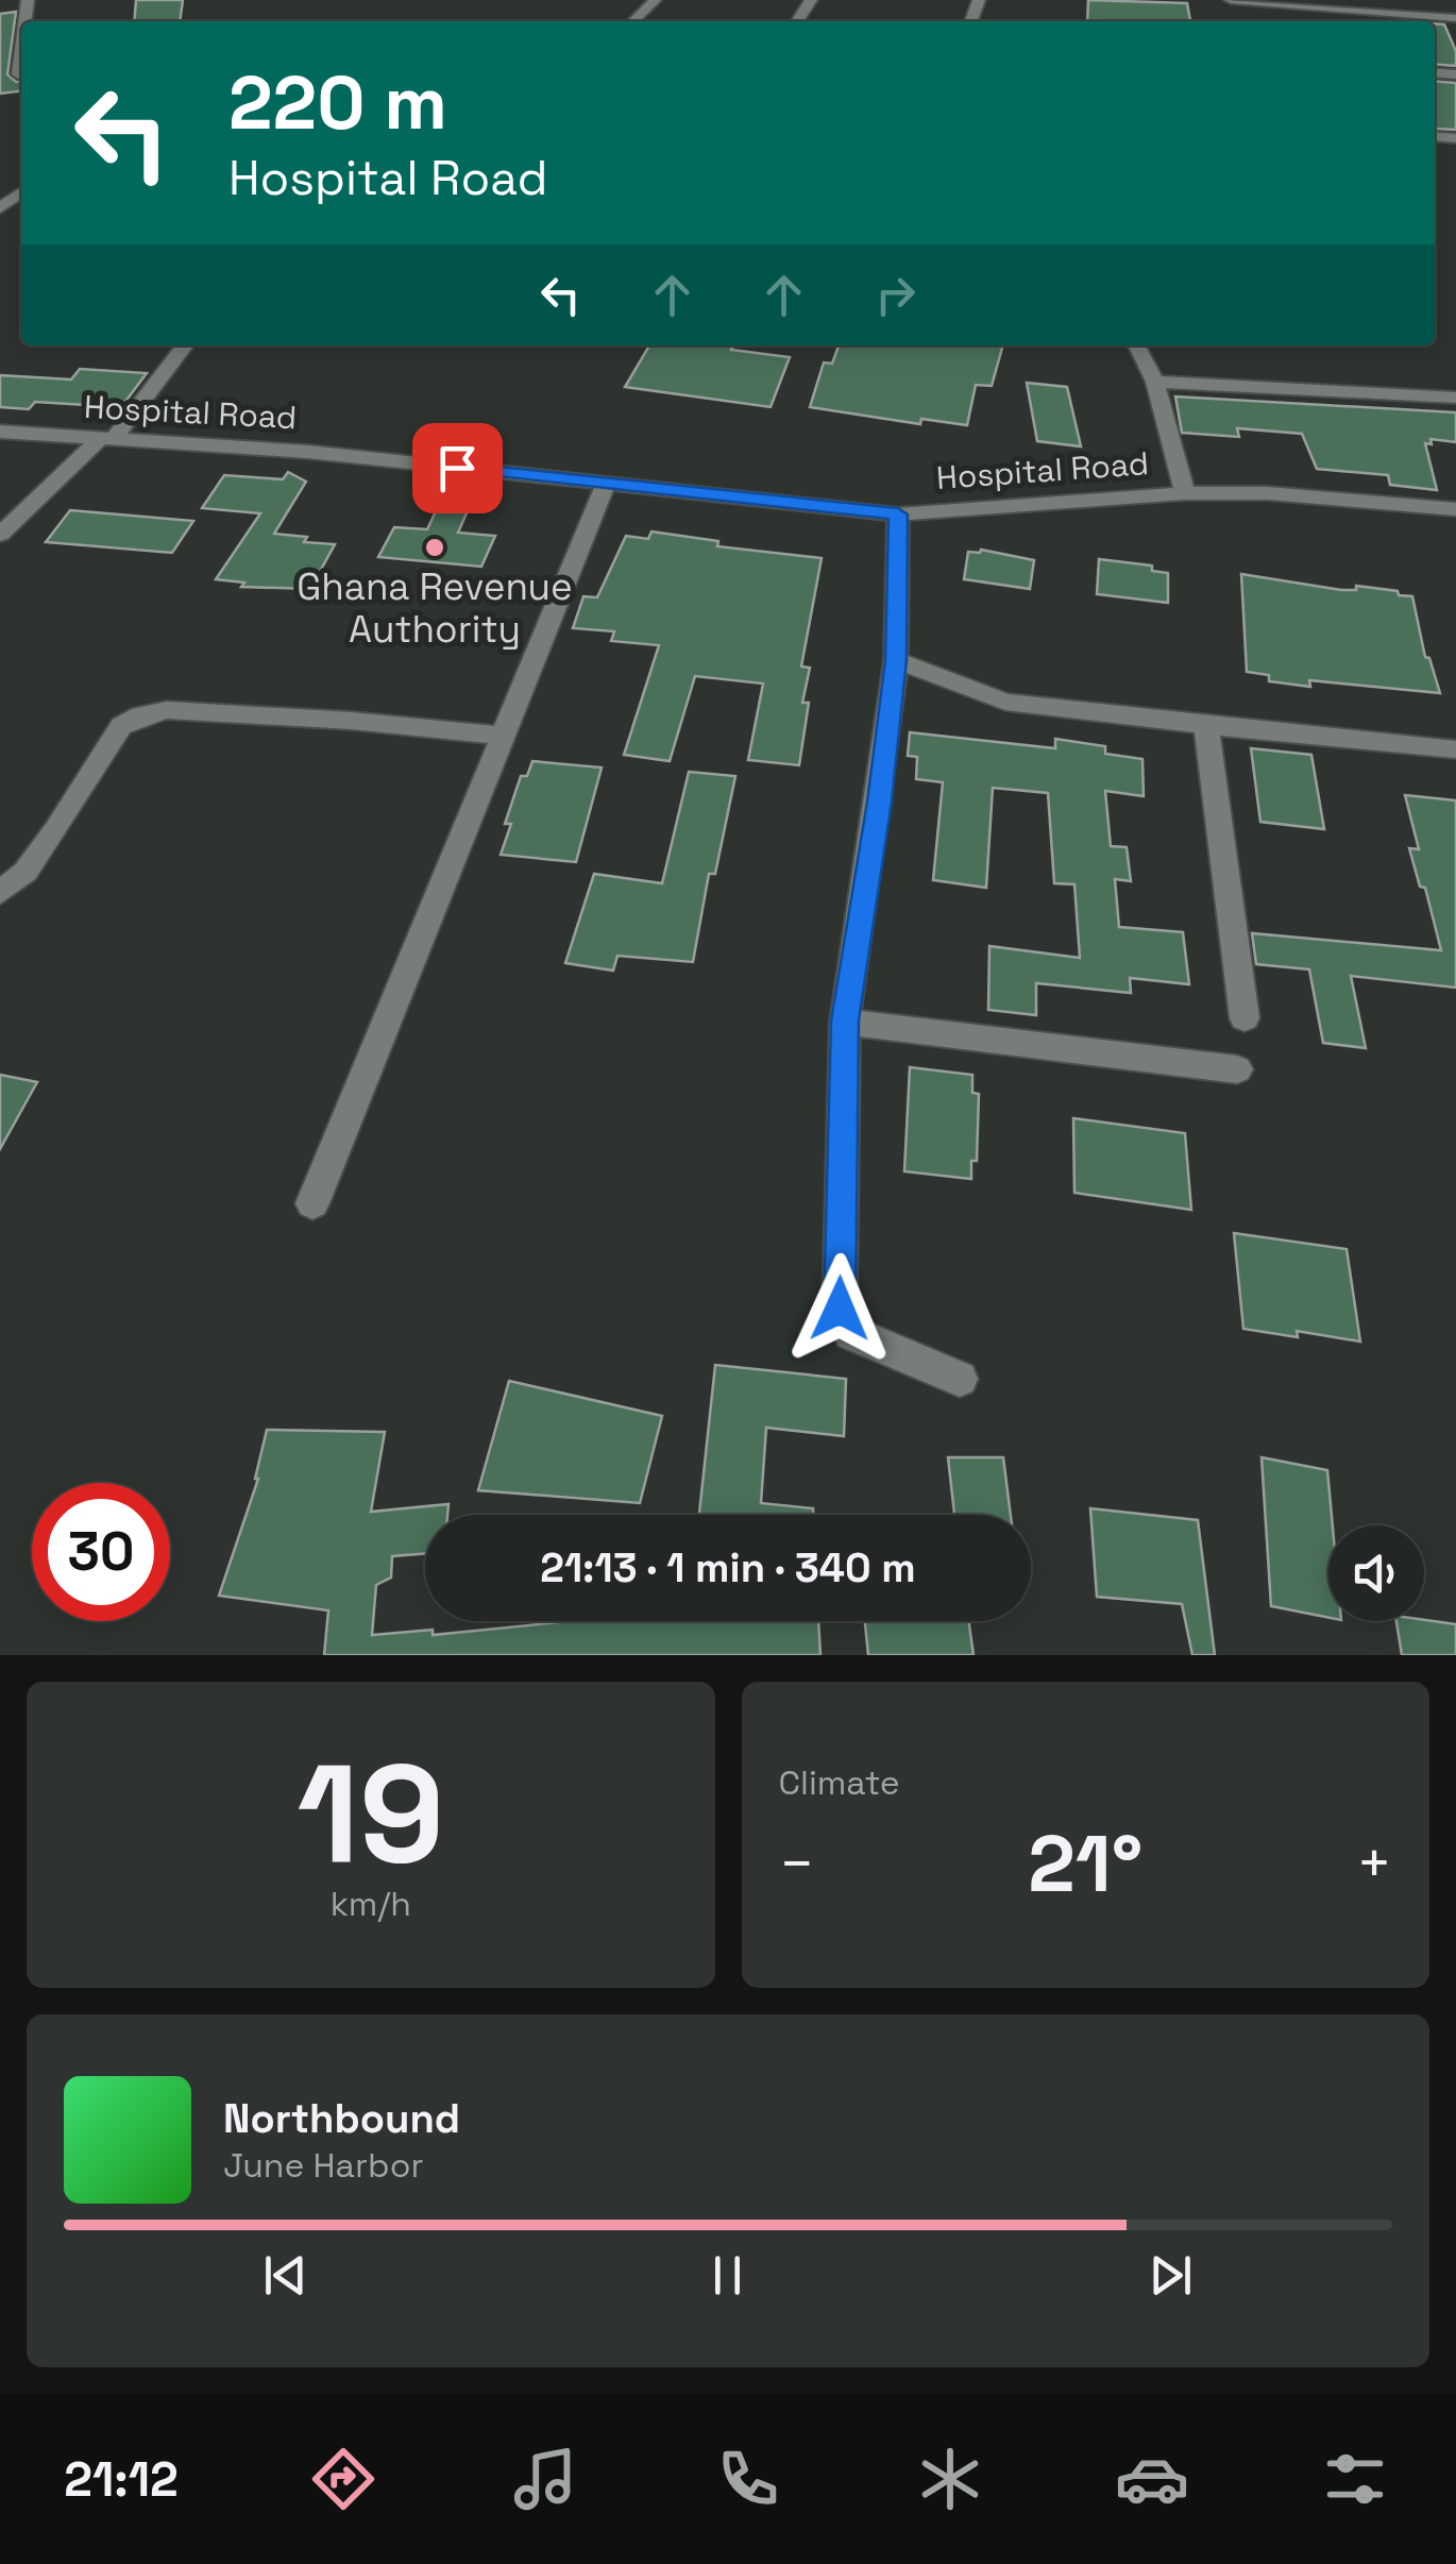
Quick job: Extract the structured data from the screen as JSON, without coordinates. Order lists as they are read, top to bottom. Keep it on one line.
{"streets":{"street":["Hospital Road"]},"places":["Ghana Revenue Authority"],"page":{"turn":["220 m","Hospital Road"],"limit":"30","trip":"21:13 · 1 min · 340 m","tile":[["19","km/h"],"Climate"],"heat":["−","21°","+"],"song":["Northbound","June Harbor"],"tabs":"21:12"}}
